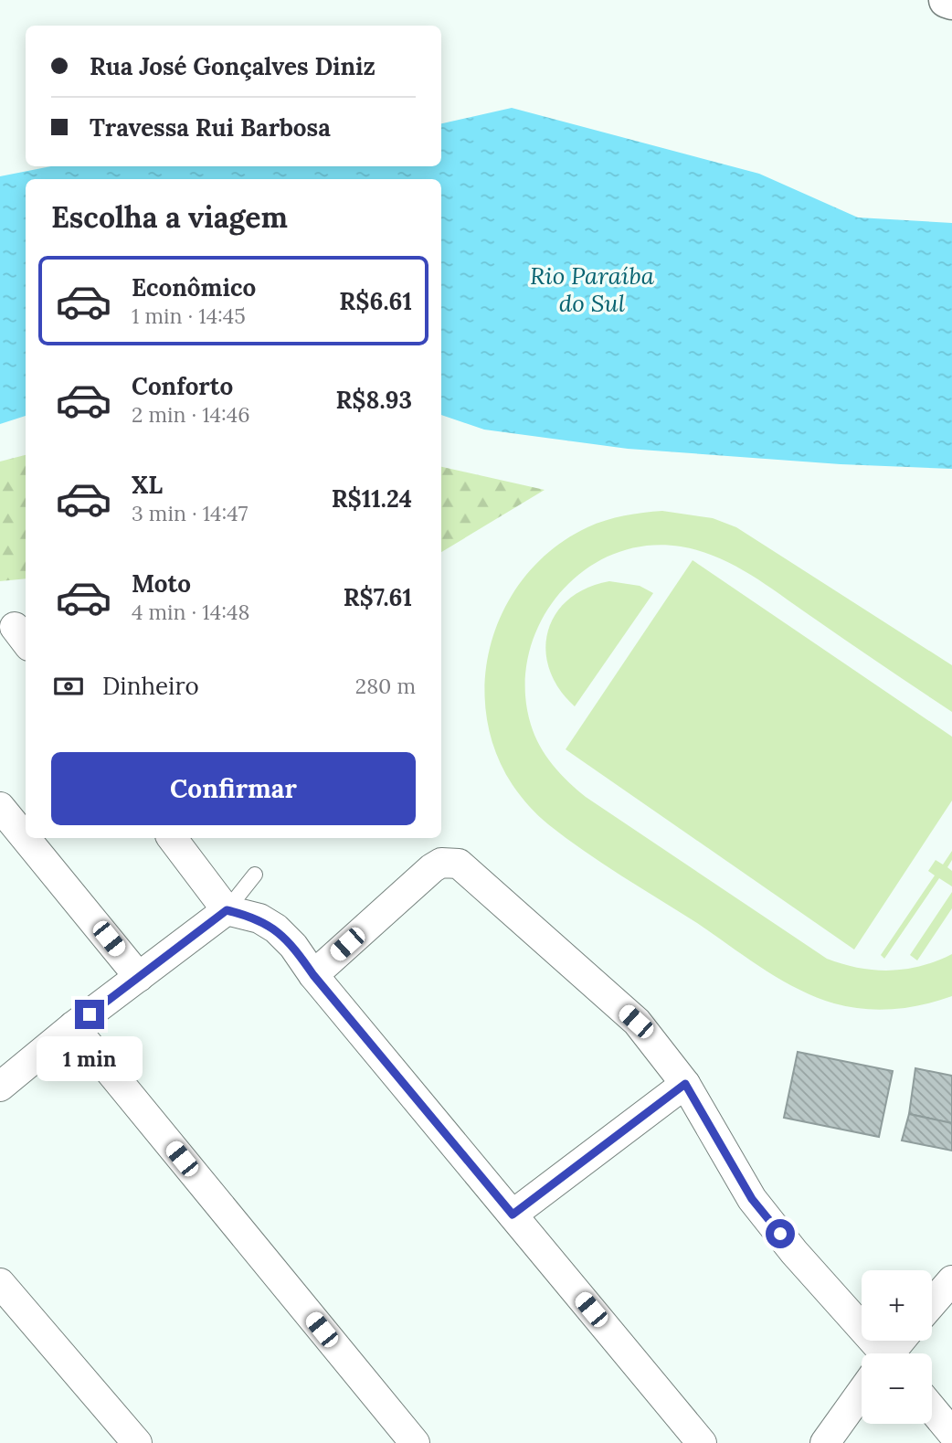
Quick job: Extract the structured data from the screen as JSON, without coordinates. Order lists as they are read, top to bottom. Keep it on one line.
{"water":["Rio Paraíba do Sul"],"page":{"banner":["Rua José Gonçalves Diniz","Travessa Rui Barbosa"],"heading":"Escolha a viagem","list":[{"name":"Econômico","note":"1 min · 14:45","value":"R$6.61"},{"name":"Conforto","note":"2 min · 14:46","value":"R$8.93"},{"name":"XL","note":"3 min · 14:47","value":"R$11.24"},{"name":"Moto","note":"4 min · 14:48","value":"R$7.61"}],"pay":["Dinheiro","280 m"],"buttons":"Confirmar","bubble":"1 min","map_buttons":["+","−"]}}
